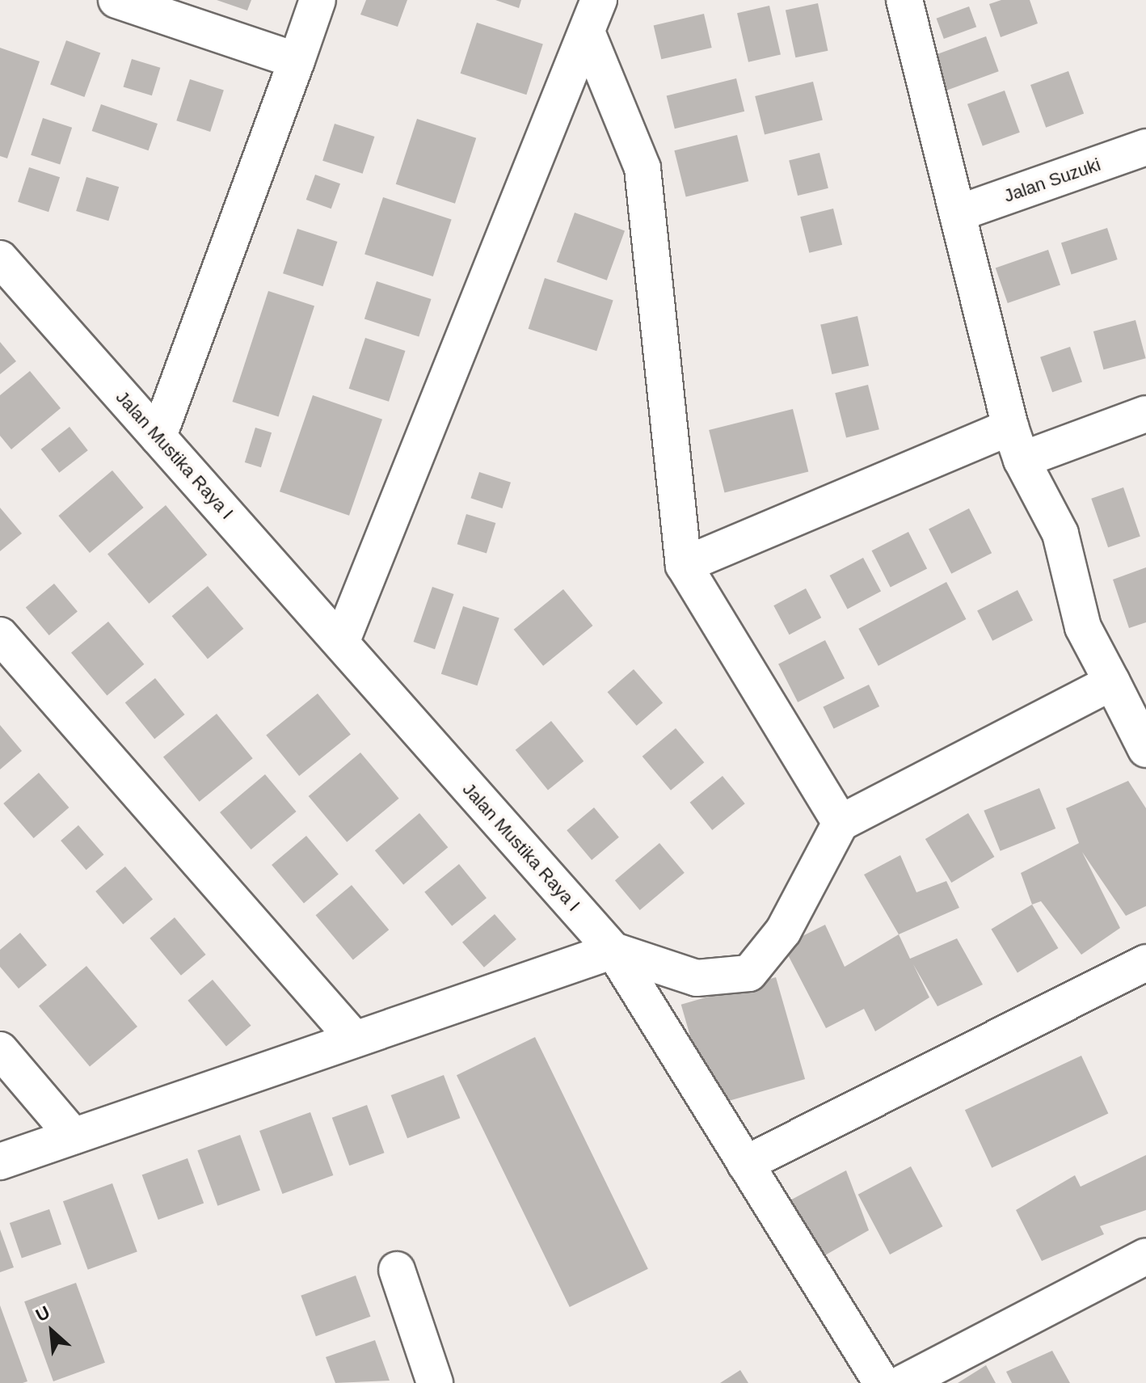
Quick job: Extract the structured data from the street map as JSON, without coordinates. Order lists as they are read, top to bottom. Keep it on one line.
{"streets":{"street":["Jalan Suzuki","Jalan Mustika Raya I"]},"north":"top left"}
